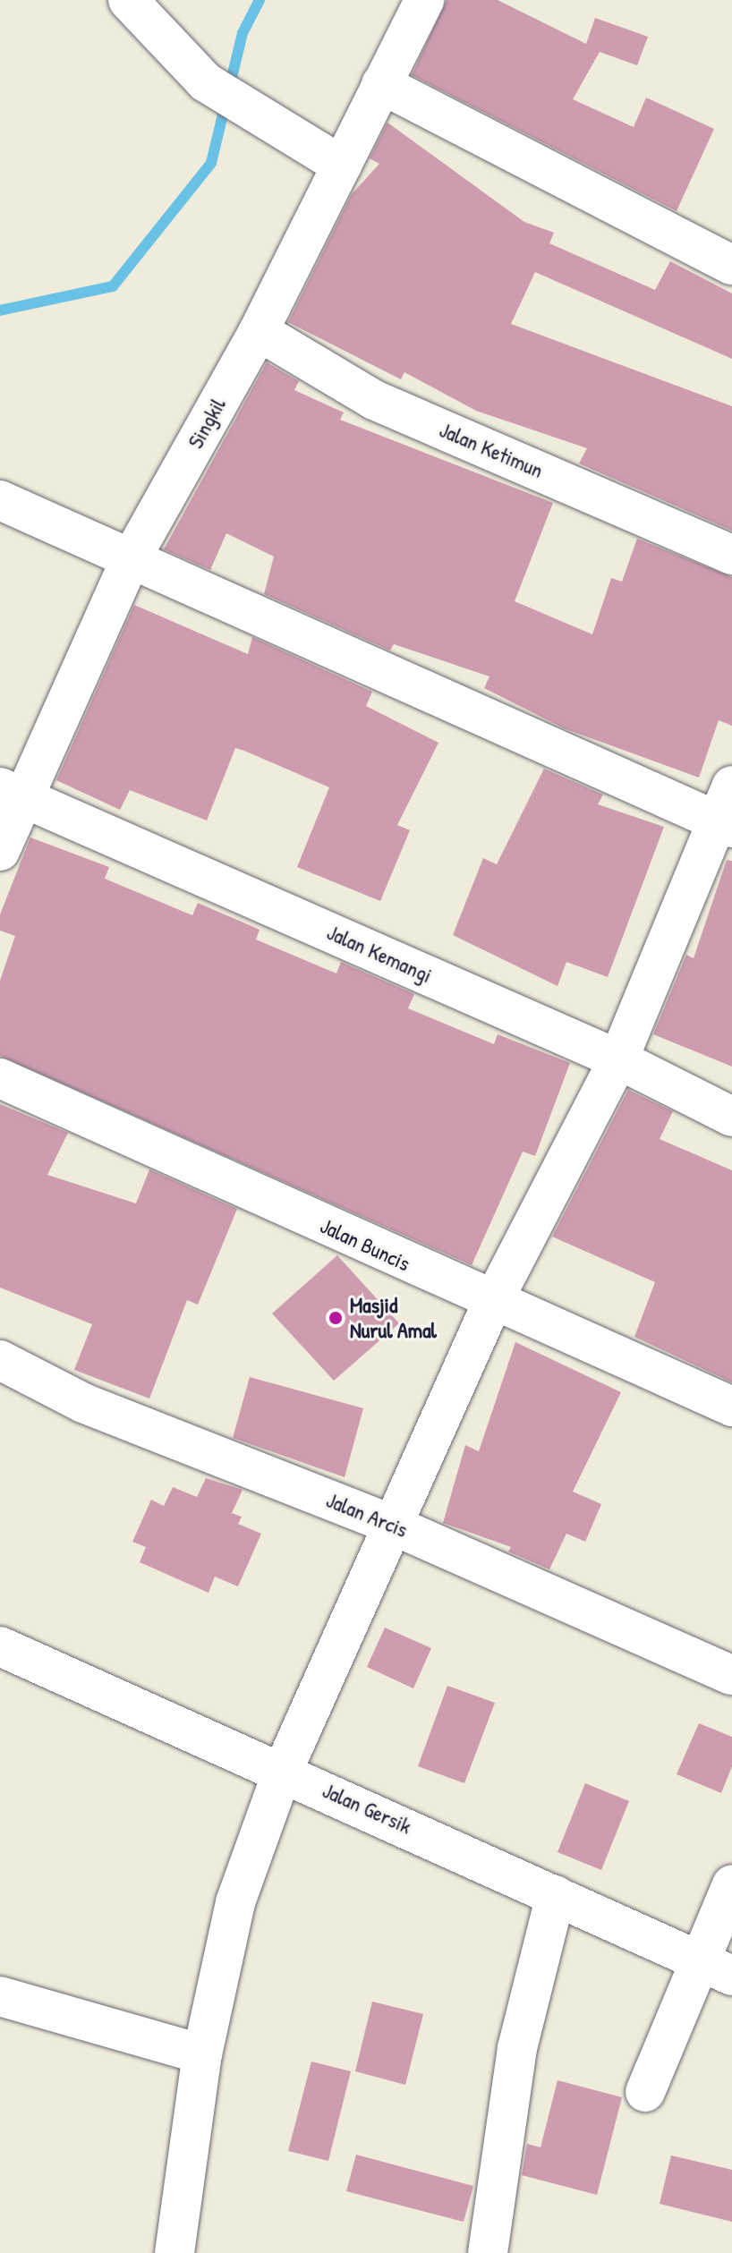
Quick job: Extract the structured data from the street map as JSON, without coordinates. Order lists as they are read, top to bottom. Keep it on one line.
{"streets":{"street":["Singkil","Jalan Ketimun","Jalan Kemangi","Jalan Buncis","Jalan Arcis","Jalan Gersik"]},"crossings":[["Singkil","Jalan Ketimun"],["Singkil","Jalan Kemangi"]],"places":["Masjid Nurul Amal"]}
